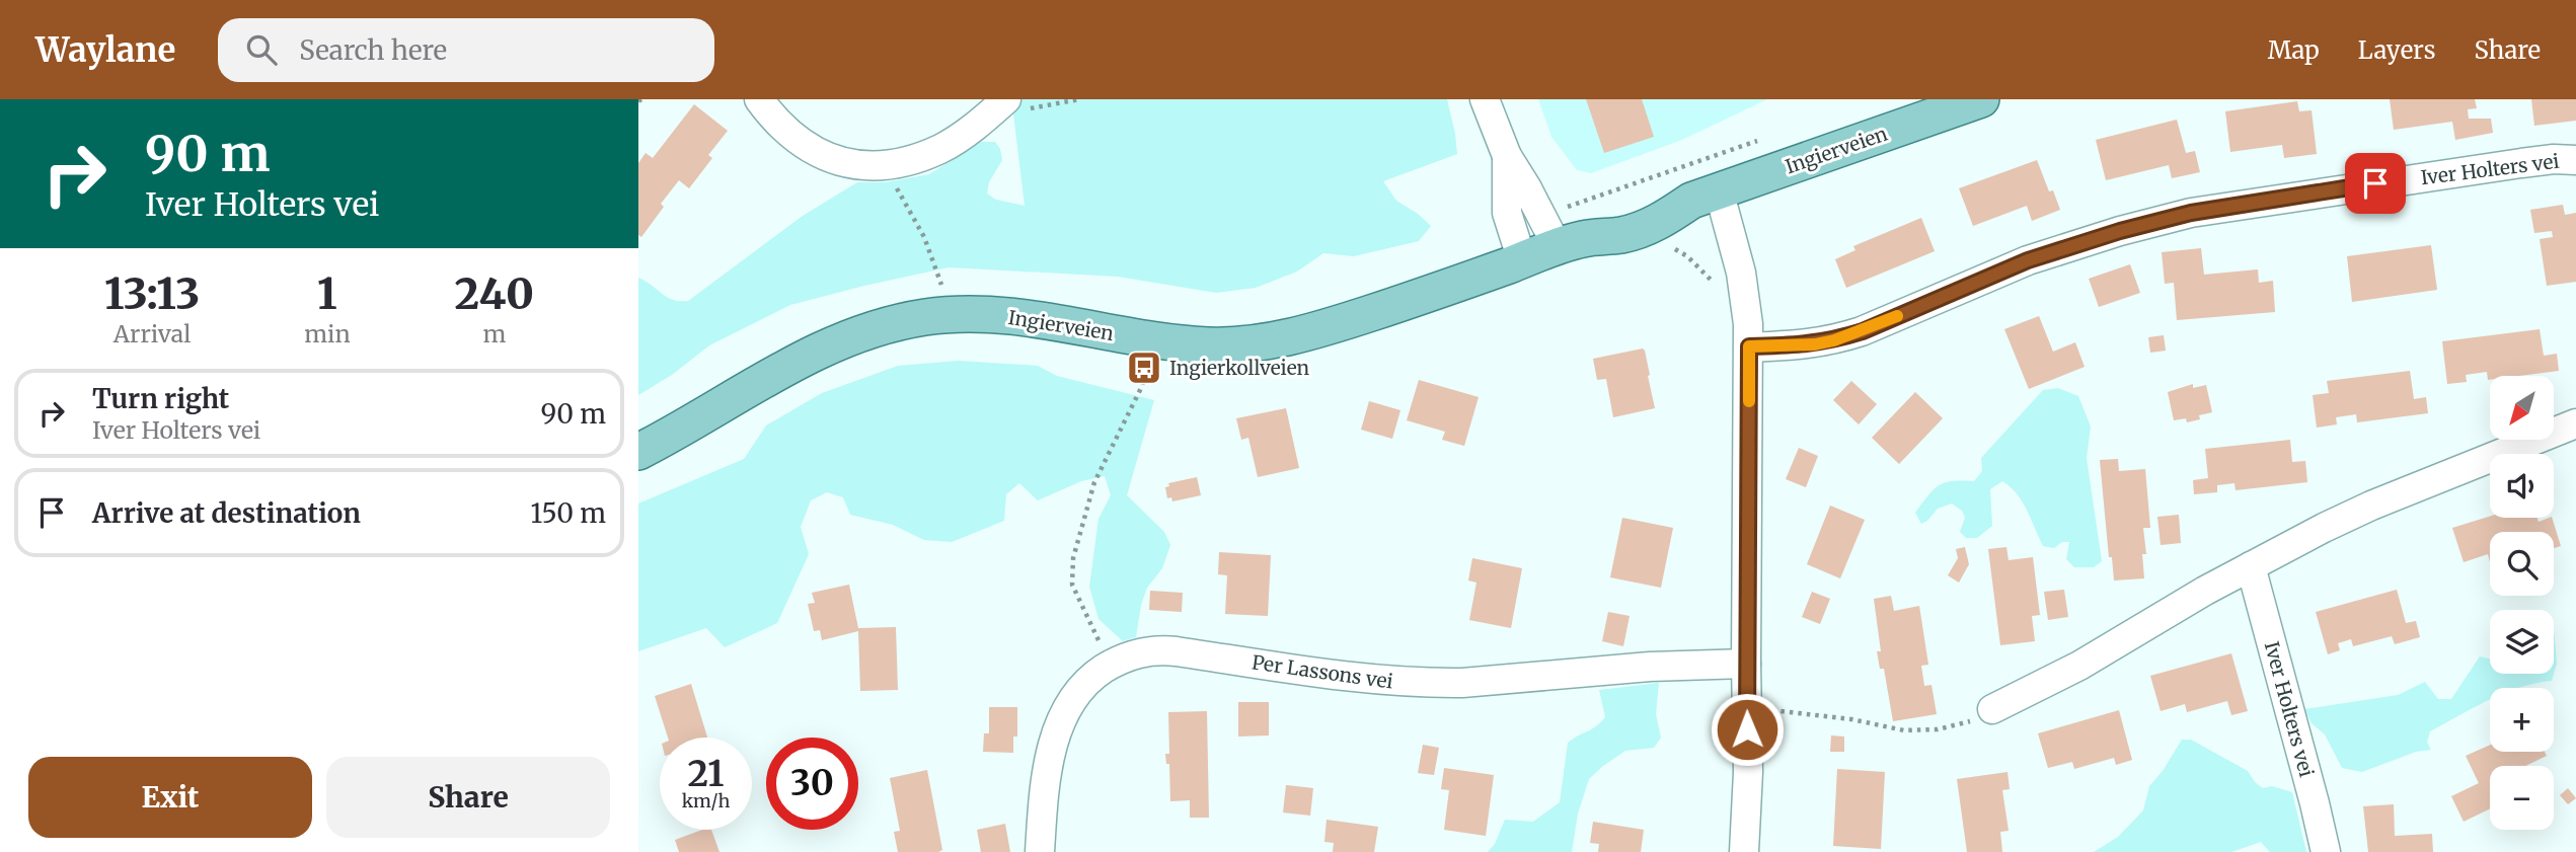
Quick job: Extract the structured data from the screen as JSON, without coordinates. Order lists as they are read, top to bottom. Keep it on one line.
{"streets":{"main road":["Ingierveien"],"street":["Iver Holters vei","Per Lassons vei"]},"places":{"bus stop":["Ingierkollveien"]},"north":"bottom left","page":{"header":"Waylane","search":"Search here","nav":["Map","Layers","Share"],"turn":["90 m","Iver Holters vei"],"eta":["13:13","Arrival","1","min","240","m"],"list":[{"name":"Turn right","note":"Iver Holters vei","value":"90 m"},{"name":"Arrive at destination","value":"150 m"}],"map_buttons":["+","−"],"speed":"21 km/h","limit":"30","buttons":["Exit","Share"]}}
